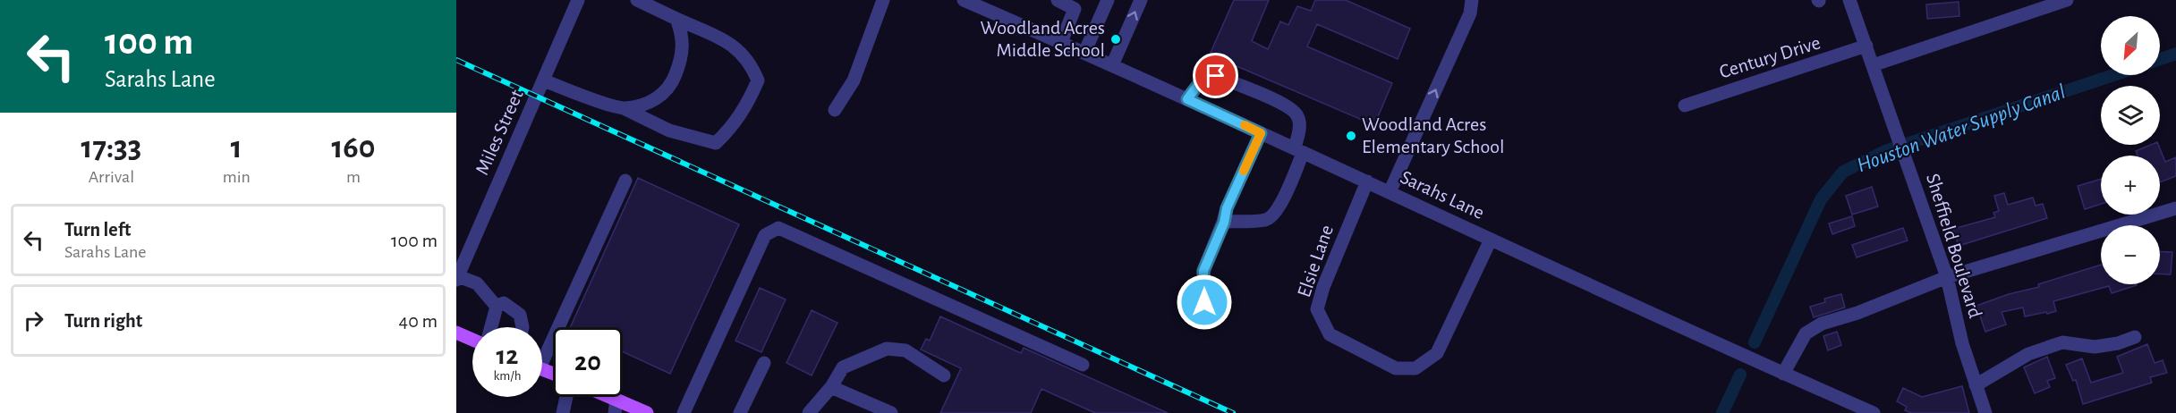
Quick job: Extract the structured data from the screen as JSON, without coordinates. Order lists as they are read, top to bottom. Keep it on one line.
{"streets":{"street":["Century Drive","Miles Street","Sarahs Lane","Sheffield Boulevard","Elsie Lane"]},"crossings":[["Century Drive","Sheffield Boulevard"],["Sarahs Lane","Elsie Lane"]],"water":["Houston Water Supply Canal"],"places":["Woodland Acres Middle School","Woodland Acres Elementary School"],"north":"bottom left","page":{"turn":["100 m","Sarahs Lane"],"map_buttons":["+","−"],"eta":["17:33","Arrival","1","min","160","m"],"list":[{"name":"Turn left","note":"Sarahs Lane","value":"100 m"},{"name":"Turn right","value":"40 m"}],"speed":"12 km/h","limit":"20"}}
